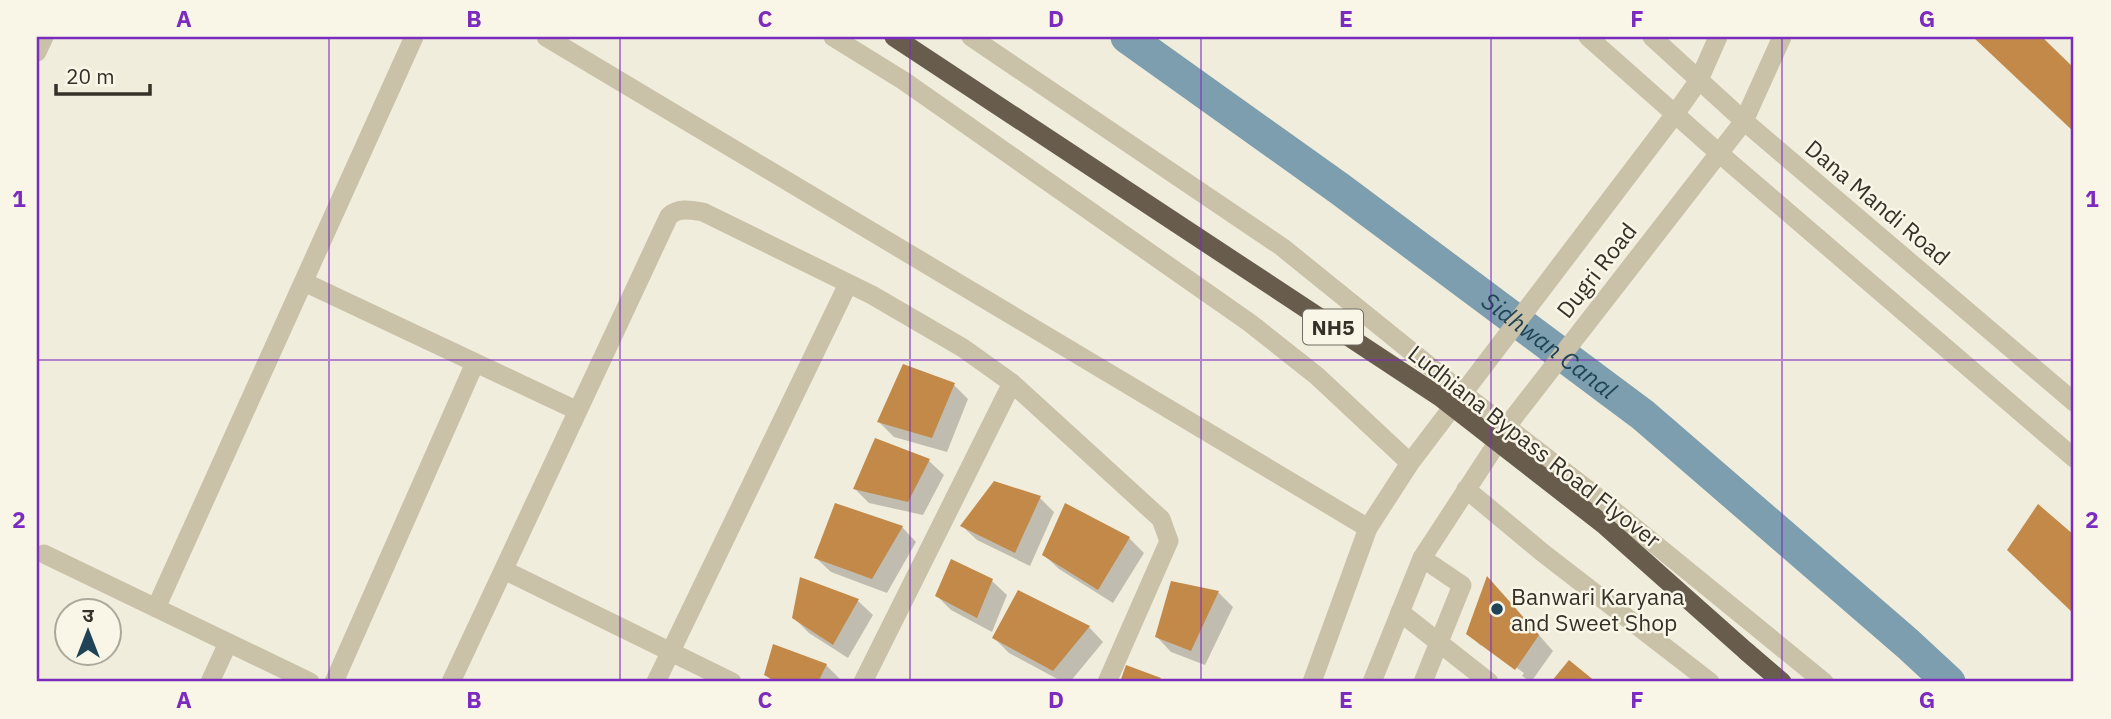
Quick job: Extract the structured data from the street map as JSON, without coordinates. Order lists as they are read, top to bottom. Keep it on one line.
{"streets":{"highway":["NH5","Ludhiana Bypass Road Flyover"],"street":["Dana Mandi Road","Dugri Road"]},"crossings":[["Dana Mandi Road","Dugri Road"]],"water":["Sidhwan Canal"],"places":["Banwari Karyana and Sweet Shop"],"scale_bar":"20 m","north":"top","grid":{"columns":["A","B","C","D","E","F","G"],"rows":["1","2"]}}
